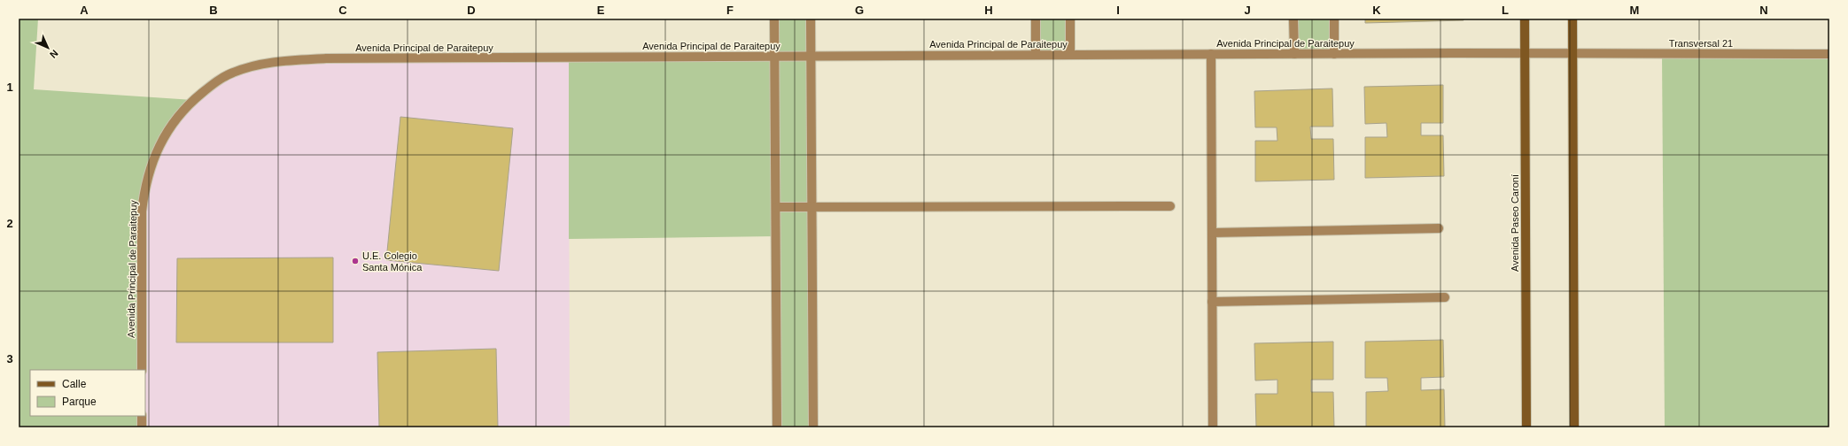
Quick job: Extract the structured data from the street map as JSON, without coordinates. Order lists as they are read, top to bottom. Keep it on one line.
{"streets":{"street":["Avenida Principal de Paraitepuy","Transversal 21","Avenida Paseo Caroní"]},"crossings":[["Avenida Principal de Paraitepuy","Transversal 21"],["Avenida Principal de Paraitepuy","Avenida Paseo Caroní"]],"places":["U.E. Colegio Santa Mónica"],"legend":["Calle","Parque"],"north":"bottom right","grid":{"columns":["A","B","C","D","E","F","G","H","I","J","K","L","M","N"],"rows":["1","2","3"]}}
